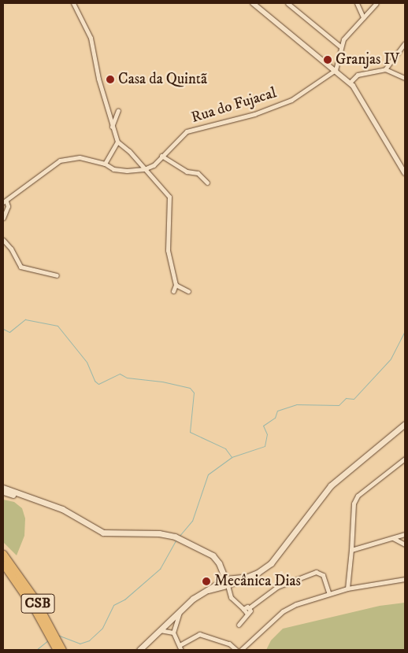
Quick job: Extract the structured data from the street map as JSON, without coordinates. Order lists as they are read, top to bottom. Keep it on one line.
{"streets":{"highway":["CSB"],"street":["Rua do Fujacal"]},"places":["Granjas IV","Casa da Quintã","Mecânica Dias"]}
